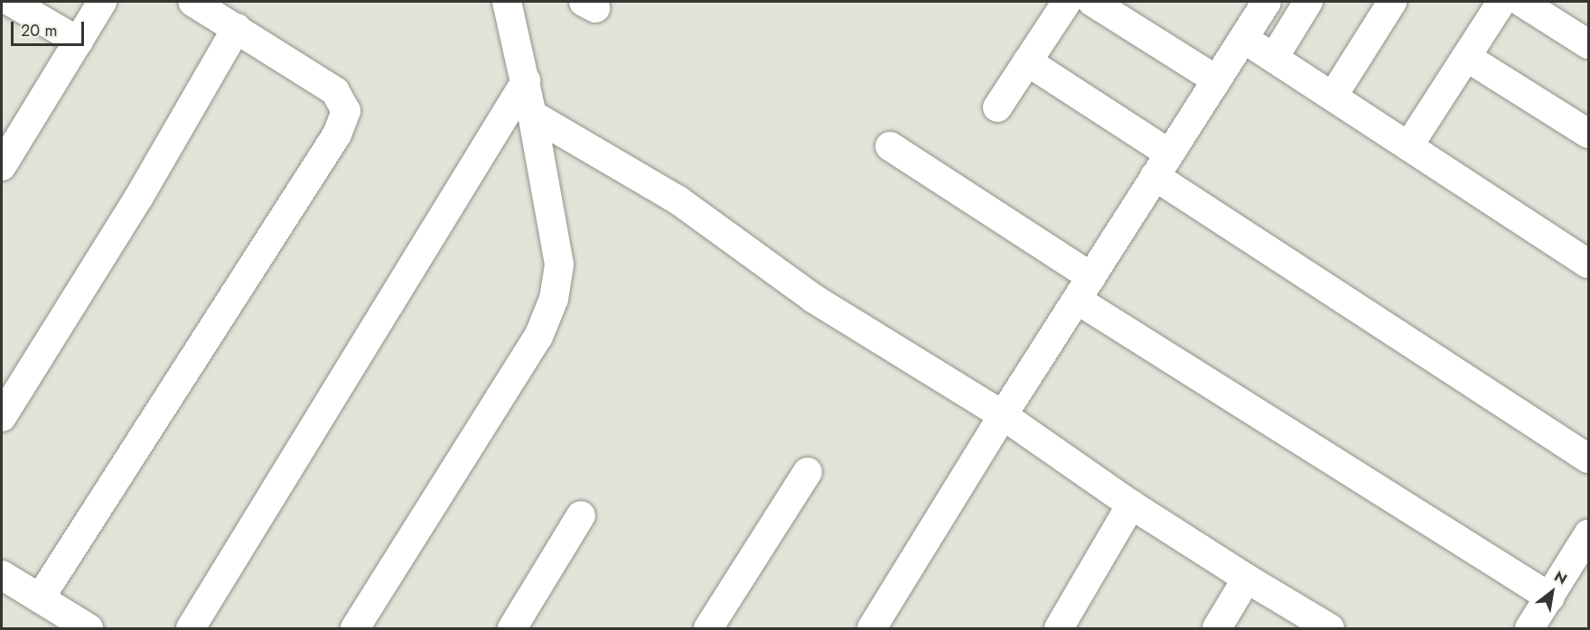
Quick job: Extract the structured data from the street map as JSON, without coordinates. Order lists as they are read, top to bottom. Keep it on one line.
{"scale_bar":"20 m","north":"top right"}
